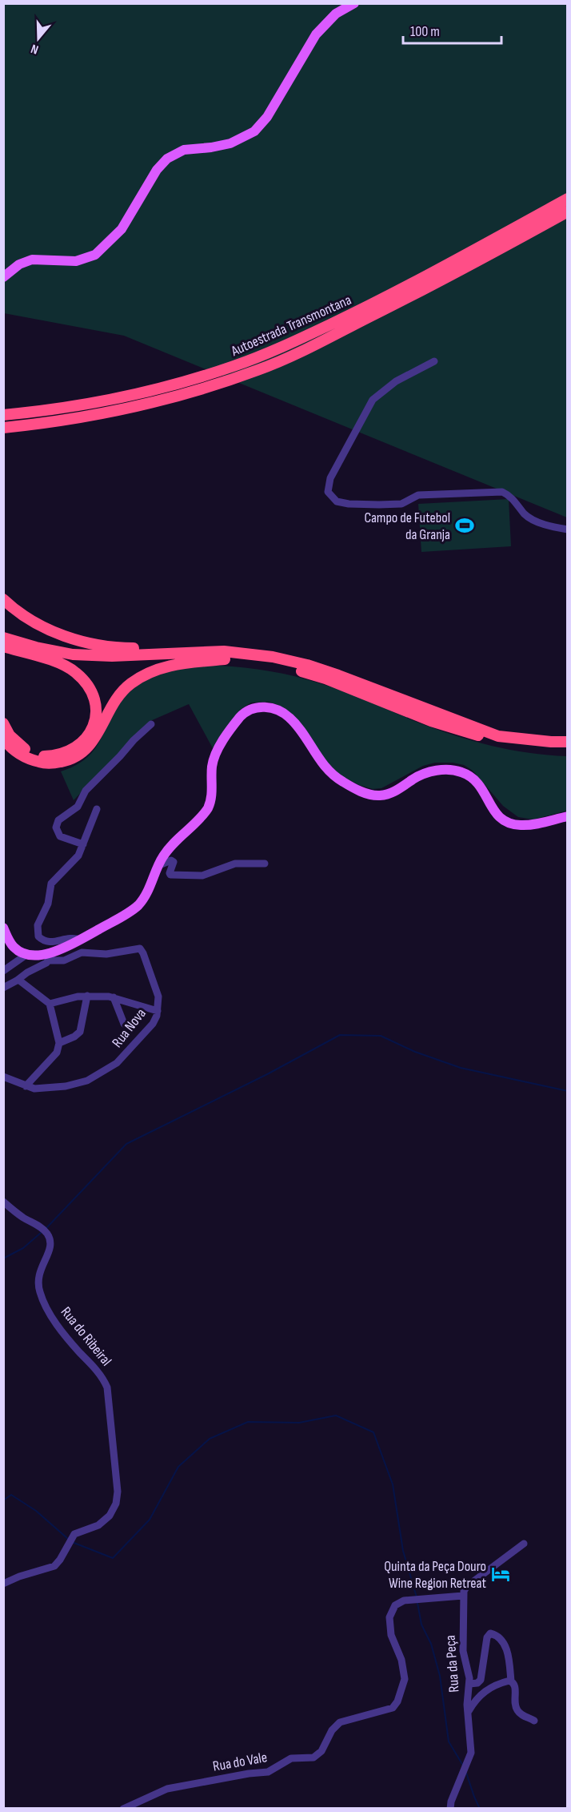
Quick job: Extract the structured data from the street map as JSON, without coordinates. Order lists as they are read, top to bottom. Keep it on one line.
{"streets":{"highway":["Autoestrada Transmontana"],"street":["Rua Nova","Rua do Ribeiral","Rua da Peça","Rua do Vale"]},"crossings":[["Rua da Peça","Rua do Vale"]],"places":{"sports":["Campo de Futebol da Granja"],"hotel":["Quinta da Peça Douro Wine Region Retreat"]},"scale_bar":"100 m","north":"bottom"}
